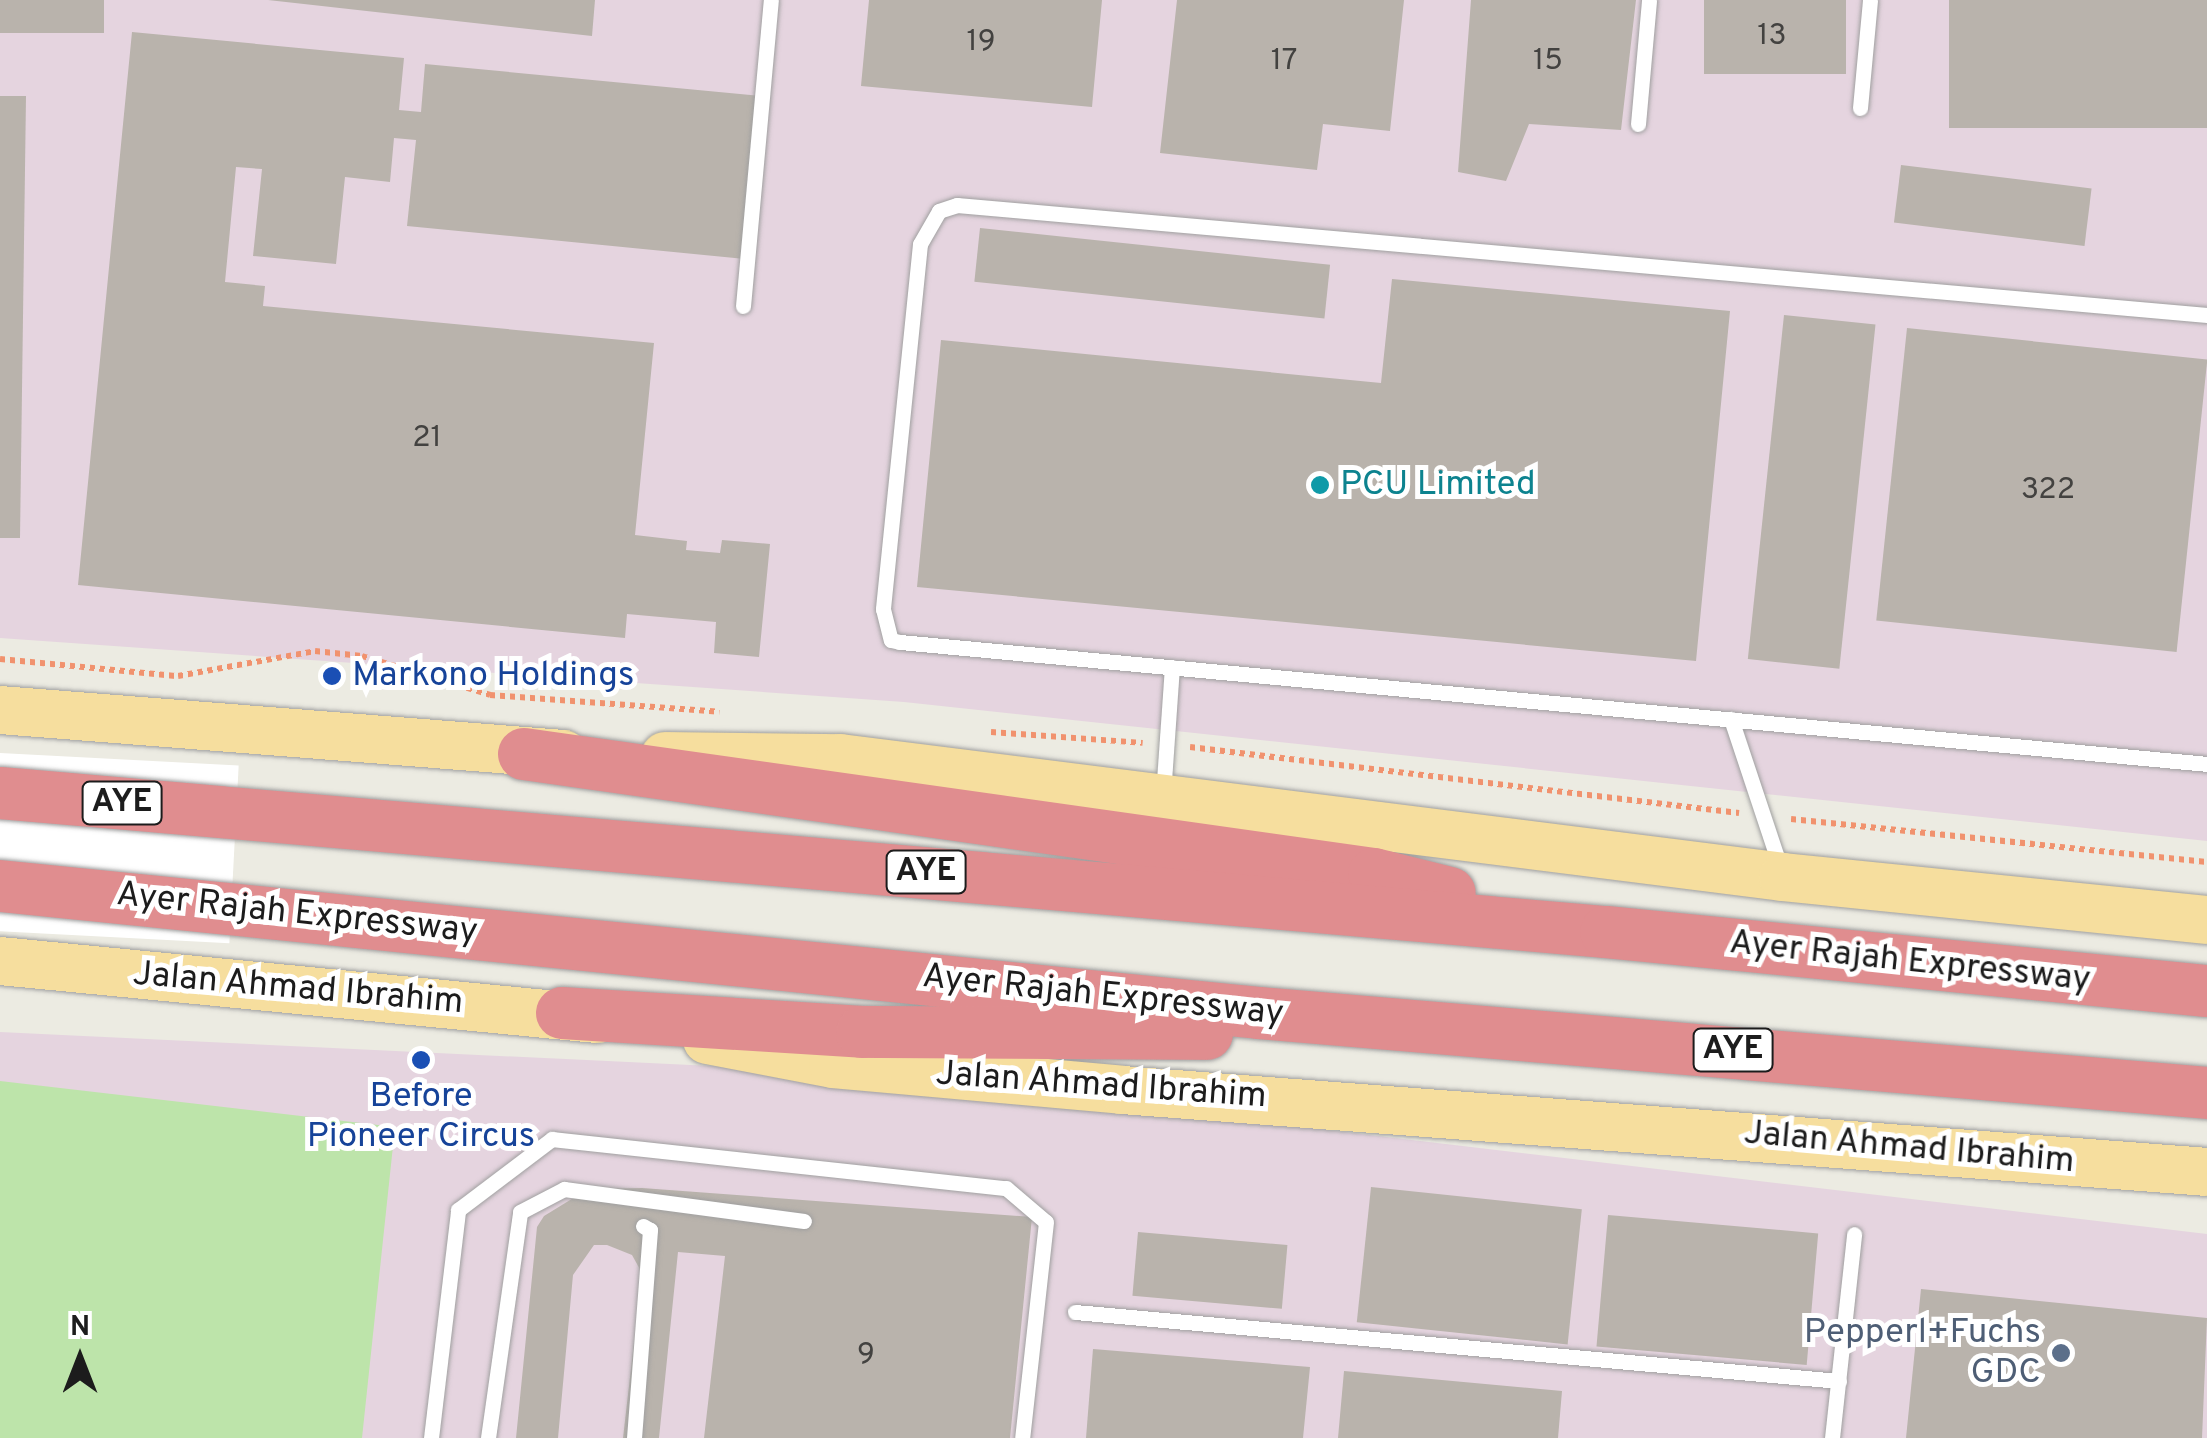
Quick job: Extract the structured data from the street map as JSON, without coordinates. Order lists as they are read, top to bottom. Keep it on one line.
{"streets":{"highway":["AYE","Ayer Rajah Expressway"],"main road":["Jalan Ahmad Ibrahim"]},"places":["PCU Limited","Markono Holdings","Before Pioneer Circus","Pepperl+Fuchs GDC"],"house_numbers":["13","19","17","15","21","322","9"],"north":"top"}
